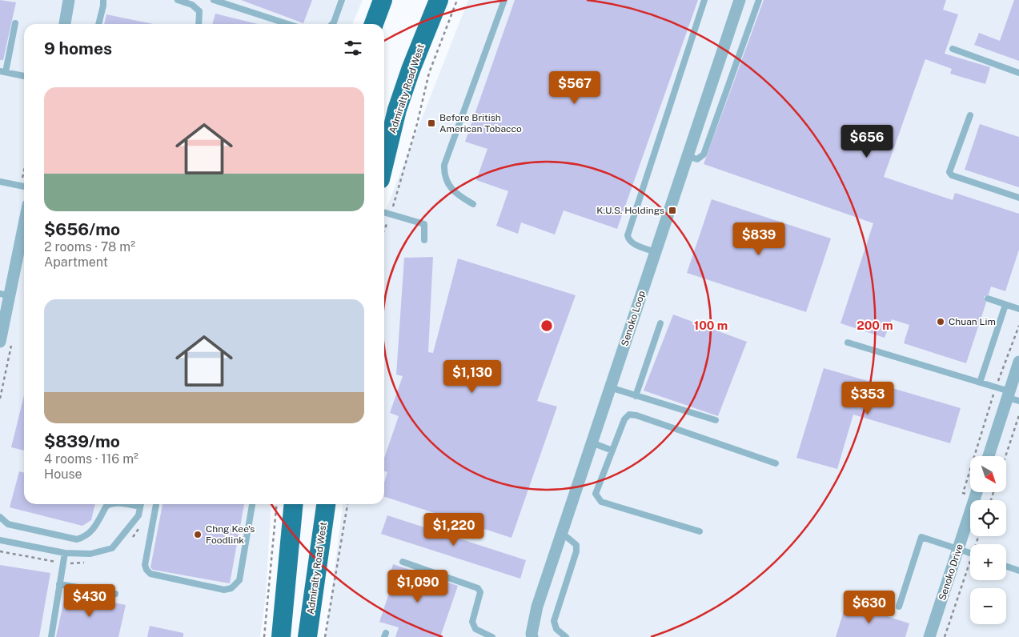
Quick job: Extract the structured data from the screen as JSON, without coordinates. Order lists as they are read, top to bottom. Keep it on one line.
{"streets":{"main road":["Admiralty Road West"],"street":["Senoko Loop","Senoko Drive"]},"places":{"transit":["Before British American Tobacco","K.U.S. Holdings"],"other":["Chuan Lim","Chng Kee's Foodlink"]},"north":"bottom right","page":{"heading":"9 homes","price":["$567","$656","$839","$1,130","$353","$1,220","$1,090","$430","$630"],"list":[{"name":"$656/mo","note":"2 rooms · 78 m² · Apartment"},{"name":"$839/mo","note":"4 rooms · 116 m² · House"}],"map_buttons":["+","−"]},"rings":["100 m","200 m"]}
